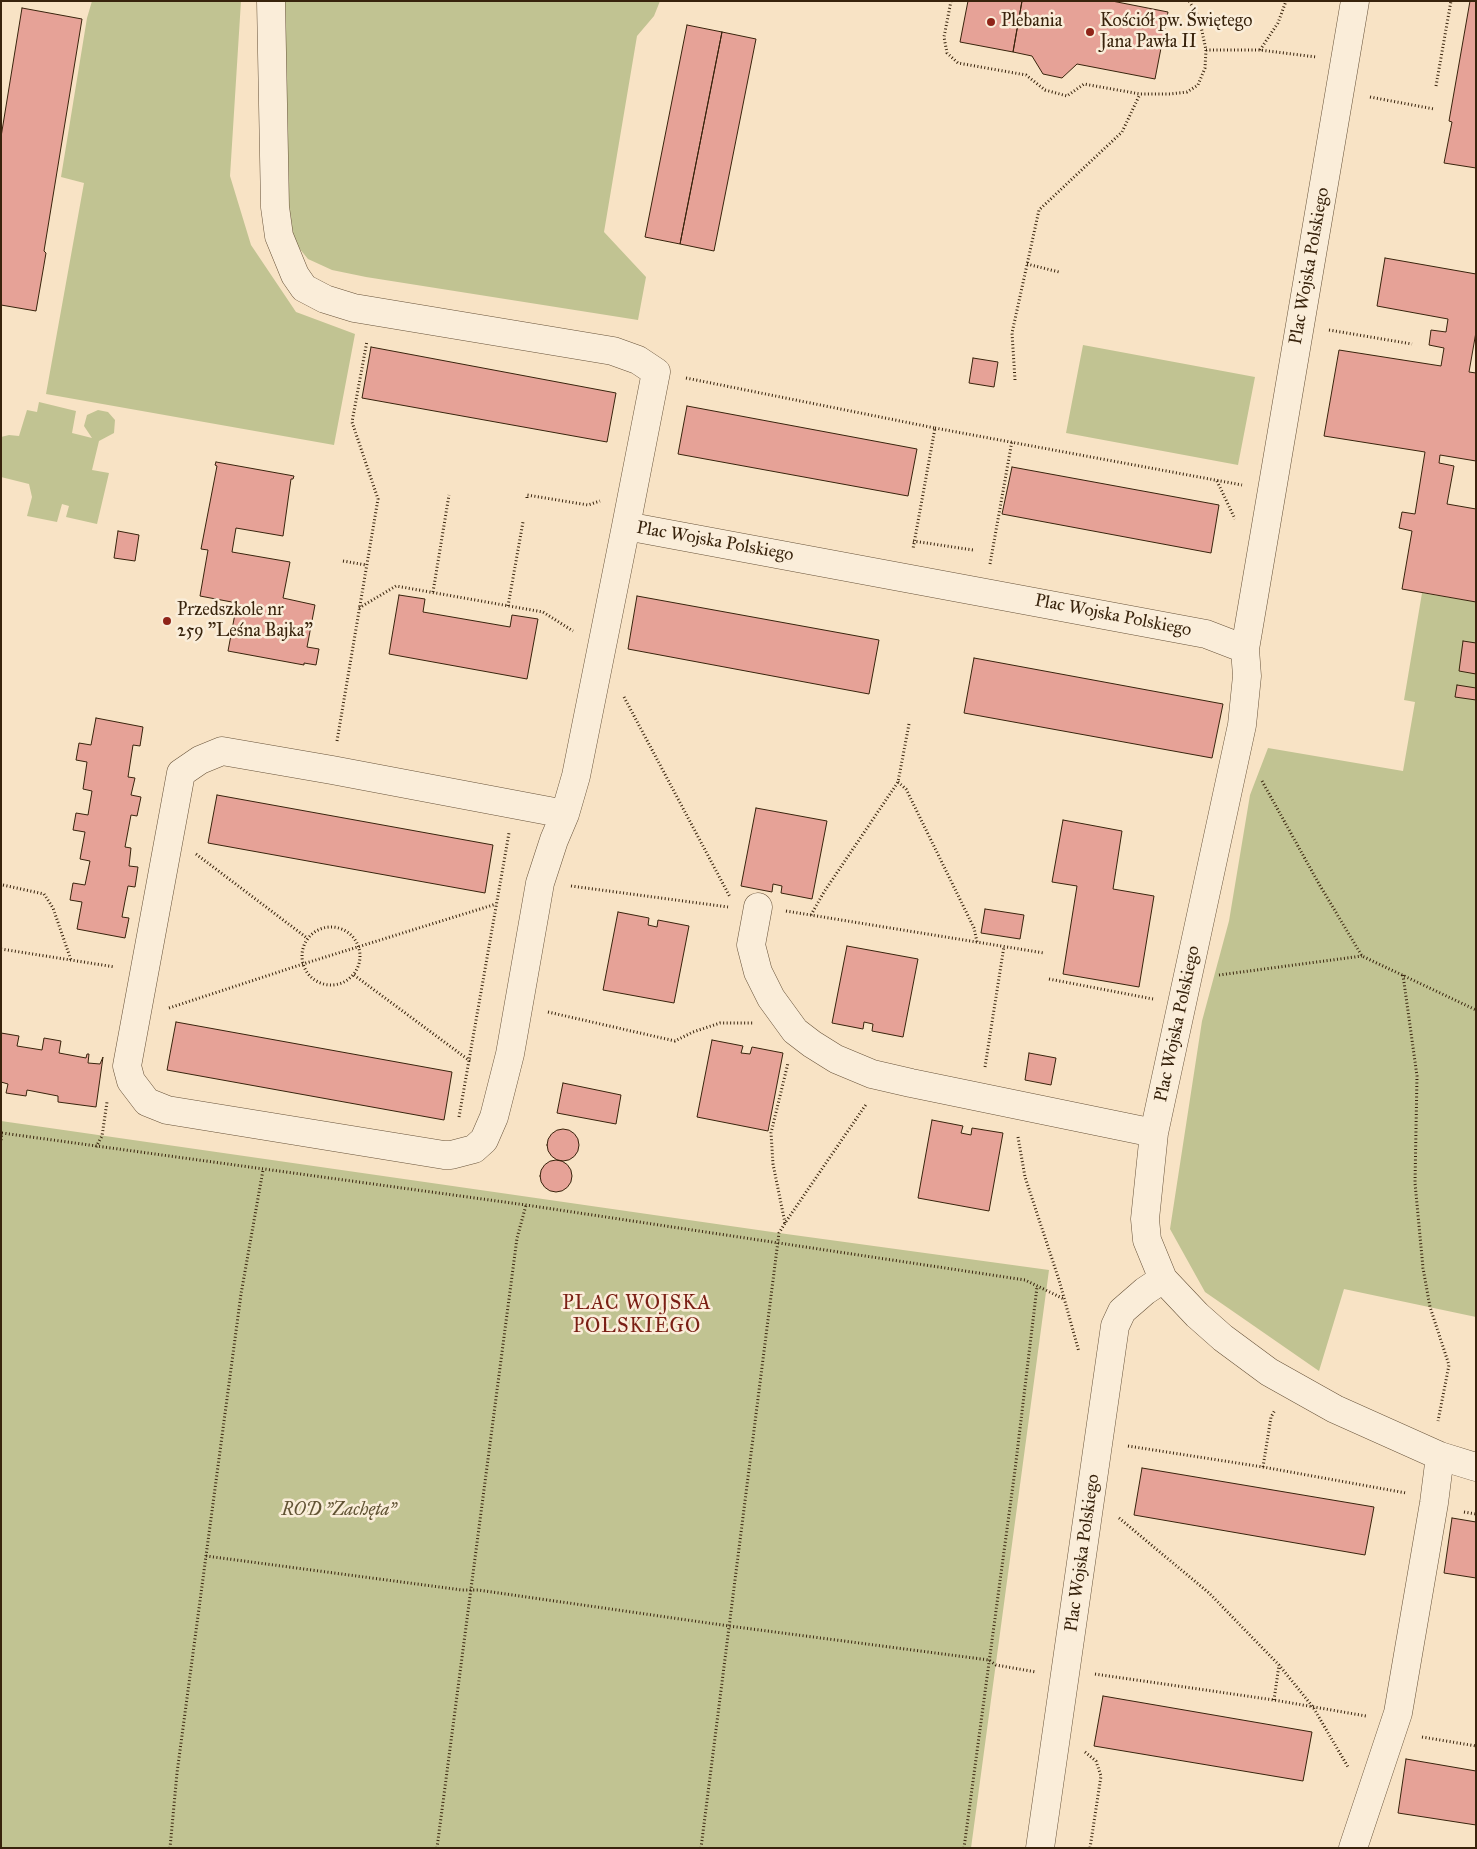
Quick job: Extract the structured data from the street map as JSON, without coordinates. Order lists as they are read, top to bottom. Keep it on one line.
{"streets":{"street":["Plac Wojska Polskiego"]},"districts":["PLAC WOJSKA POLSKIEGO"],"parks":["ROD \"Zachęta\""],"places":["Plebania","Kościół pw. Świętego Jana Pawła II","Przedszkole nr 259 \"Leśna Bajka\""]}
